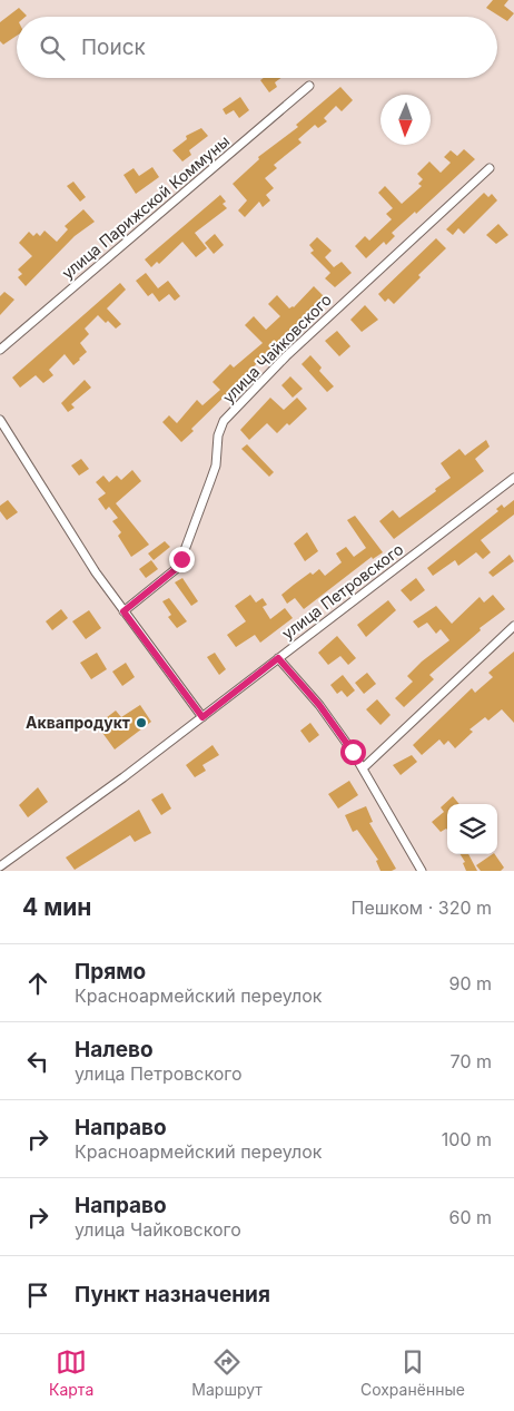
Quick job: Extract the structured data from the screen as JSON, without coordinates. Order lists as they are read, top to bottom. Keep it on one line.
{"streets":{"street":["улица Парижской Коммуны","улица Чайковского","улица Петровского"]},"places":["Аквапродукт"],"north":"bottom","page":{"search":"Поиск","heading":["4 мин","Пешком · 320 m"],"list":[["Прямо","Красноармейский переулок","90 m"],["Налево","улица Петровского","70 m"],["Направо","Красноармейский переулок","100 m"],["Направо","улица Чайковского","60 m"],"Пункт назначения"],"nav":["Карта","Маршрут","Сохранённые"]}}
